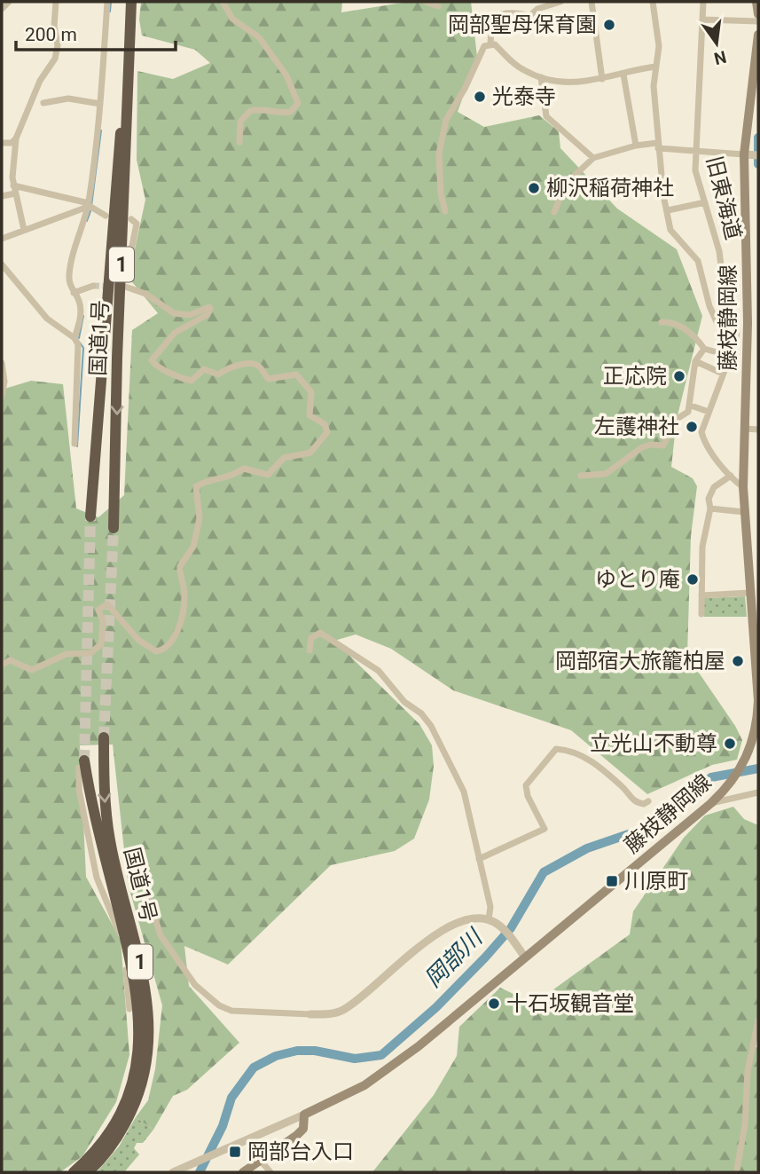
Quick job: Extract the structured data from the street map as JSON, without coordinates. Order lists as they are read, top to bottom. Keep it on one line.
{"streets":{"highway":["1","国道1号"],"main road":["藤枝静岡線"],"street":["旧東海道"]},"water":["岡部川"],"places":{"other":["岡部聖母保育園","光泰寺","柳沢稲荷神社","正応院","左護神社","ゆとり庵","岡部宿大旅籠柏屋","立光山不動尊","十石坂観音堂"],"transit":["川原町","岡部台入口"]},"scale_bar":"200 m","north":"bottom"}
